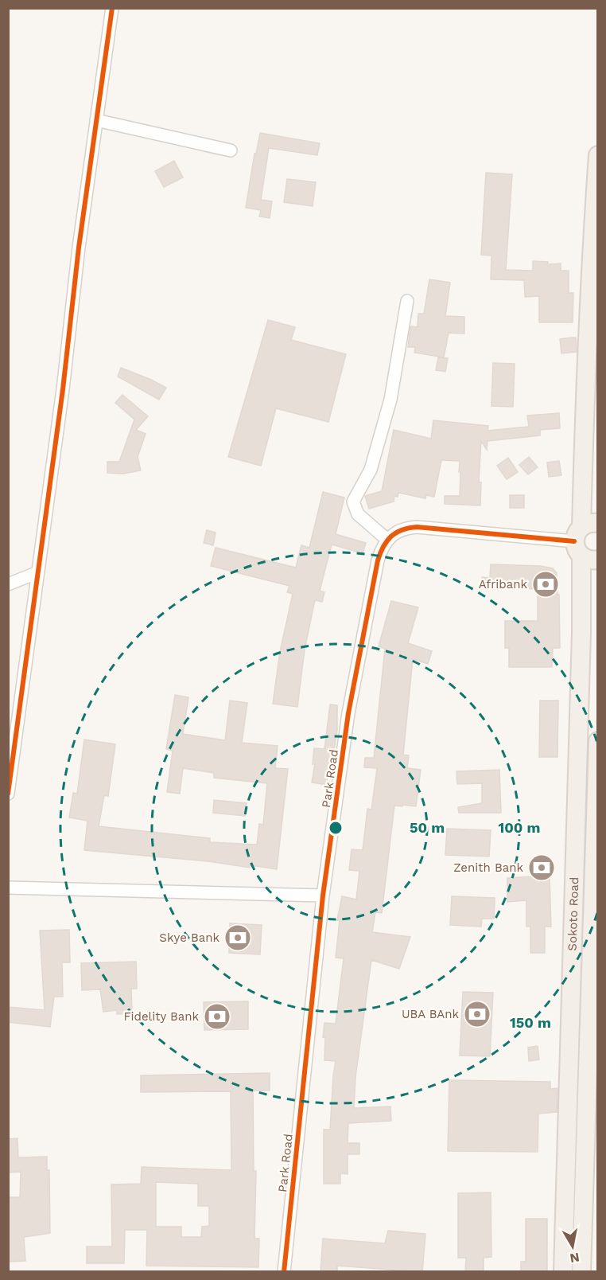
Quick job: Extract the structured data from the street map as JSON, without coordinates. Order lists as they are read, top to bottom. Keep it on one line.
{"streets":{"main road":["Sokoto Road"],"street":["Park Road"]},"places":{"bank":["Afribank","Zenith Bank","Skye Bank","UBA BAnk","Fidelity Bank"]},"north":"bottom","rings":["50 m","100 m","150 m"]}
